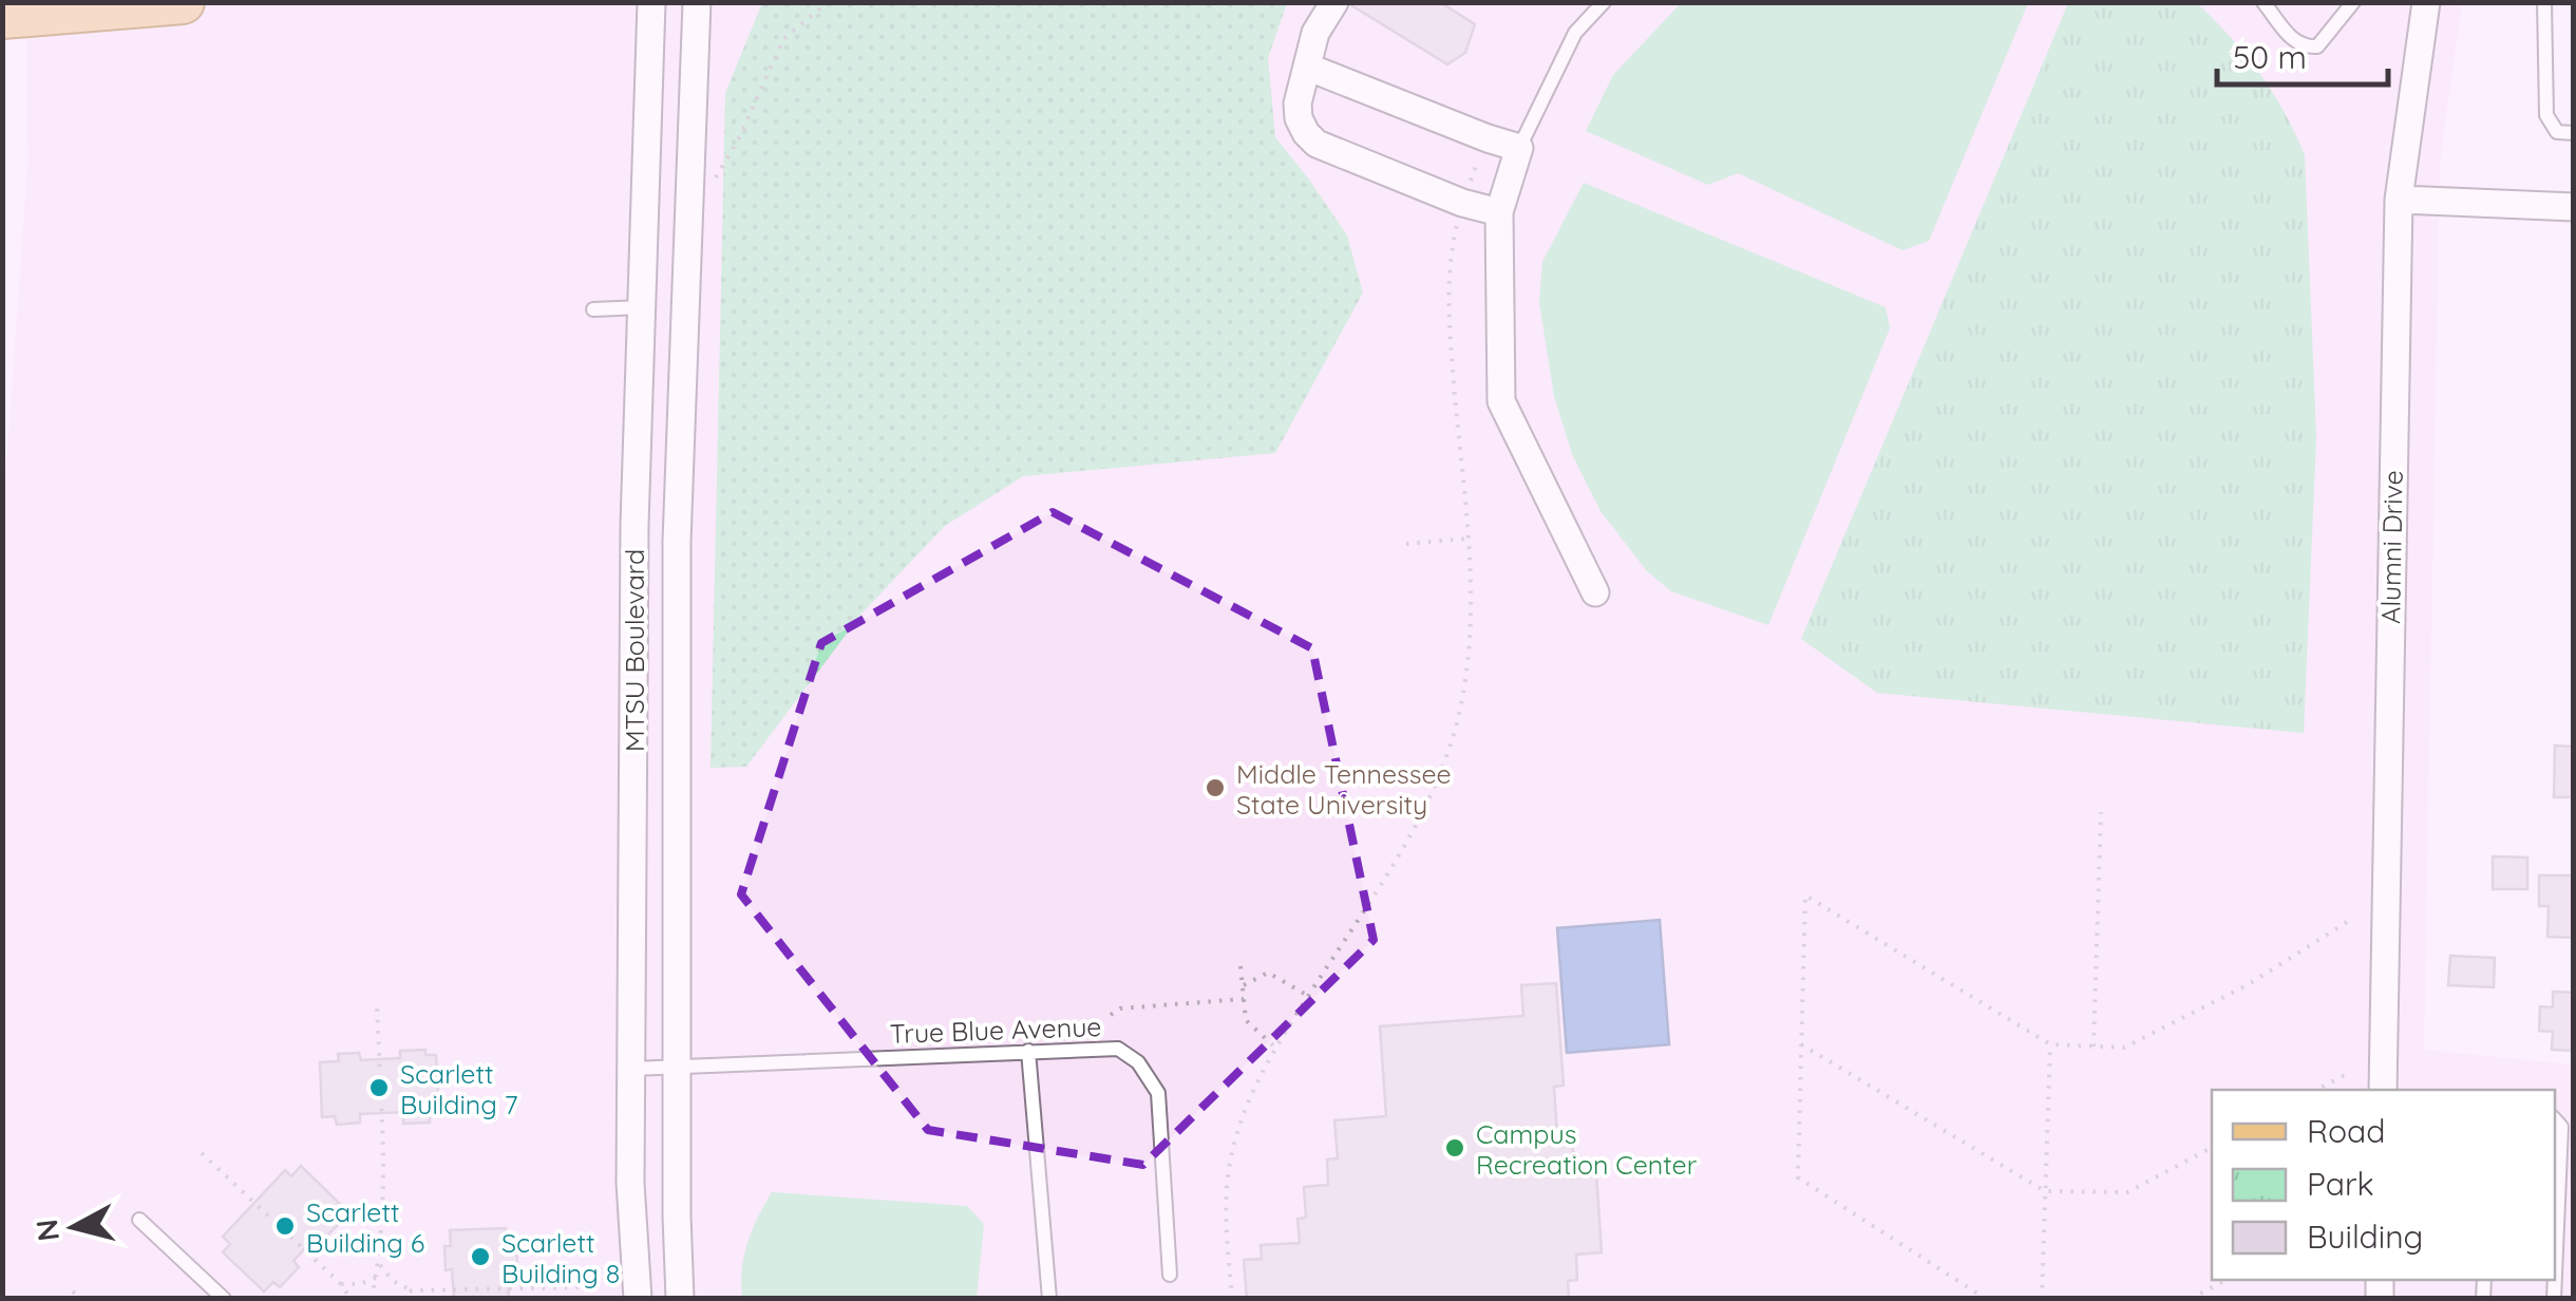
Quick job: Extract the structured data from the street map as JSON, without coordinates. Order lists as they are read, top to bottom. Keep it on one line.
{"streets":{"street":["Alumni Drive","MTSU Boulevard"],"lane":["True Blue Avenue"]},"crossings":[["MTSU Boulevard","True Blue Avenue"]],"places":["Middle Tennessee State University","Scarlett Building 7","Campus Recreation Center","Scarlett Building 6","Scarlett Building 8"],"legend":["Road","Park","Building"],"scale_bar":"50 m","north":"left"}
